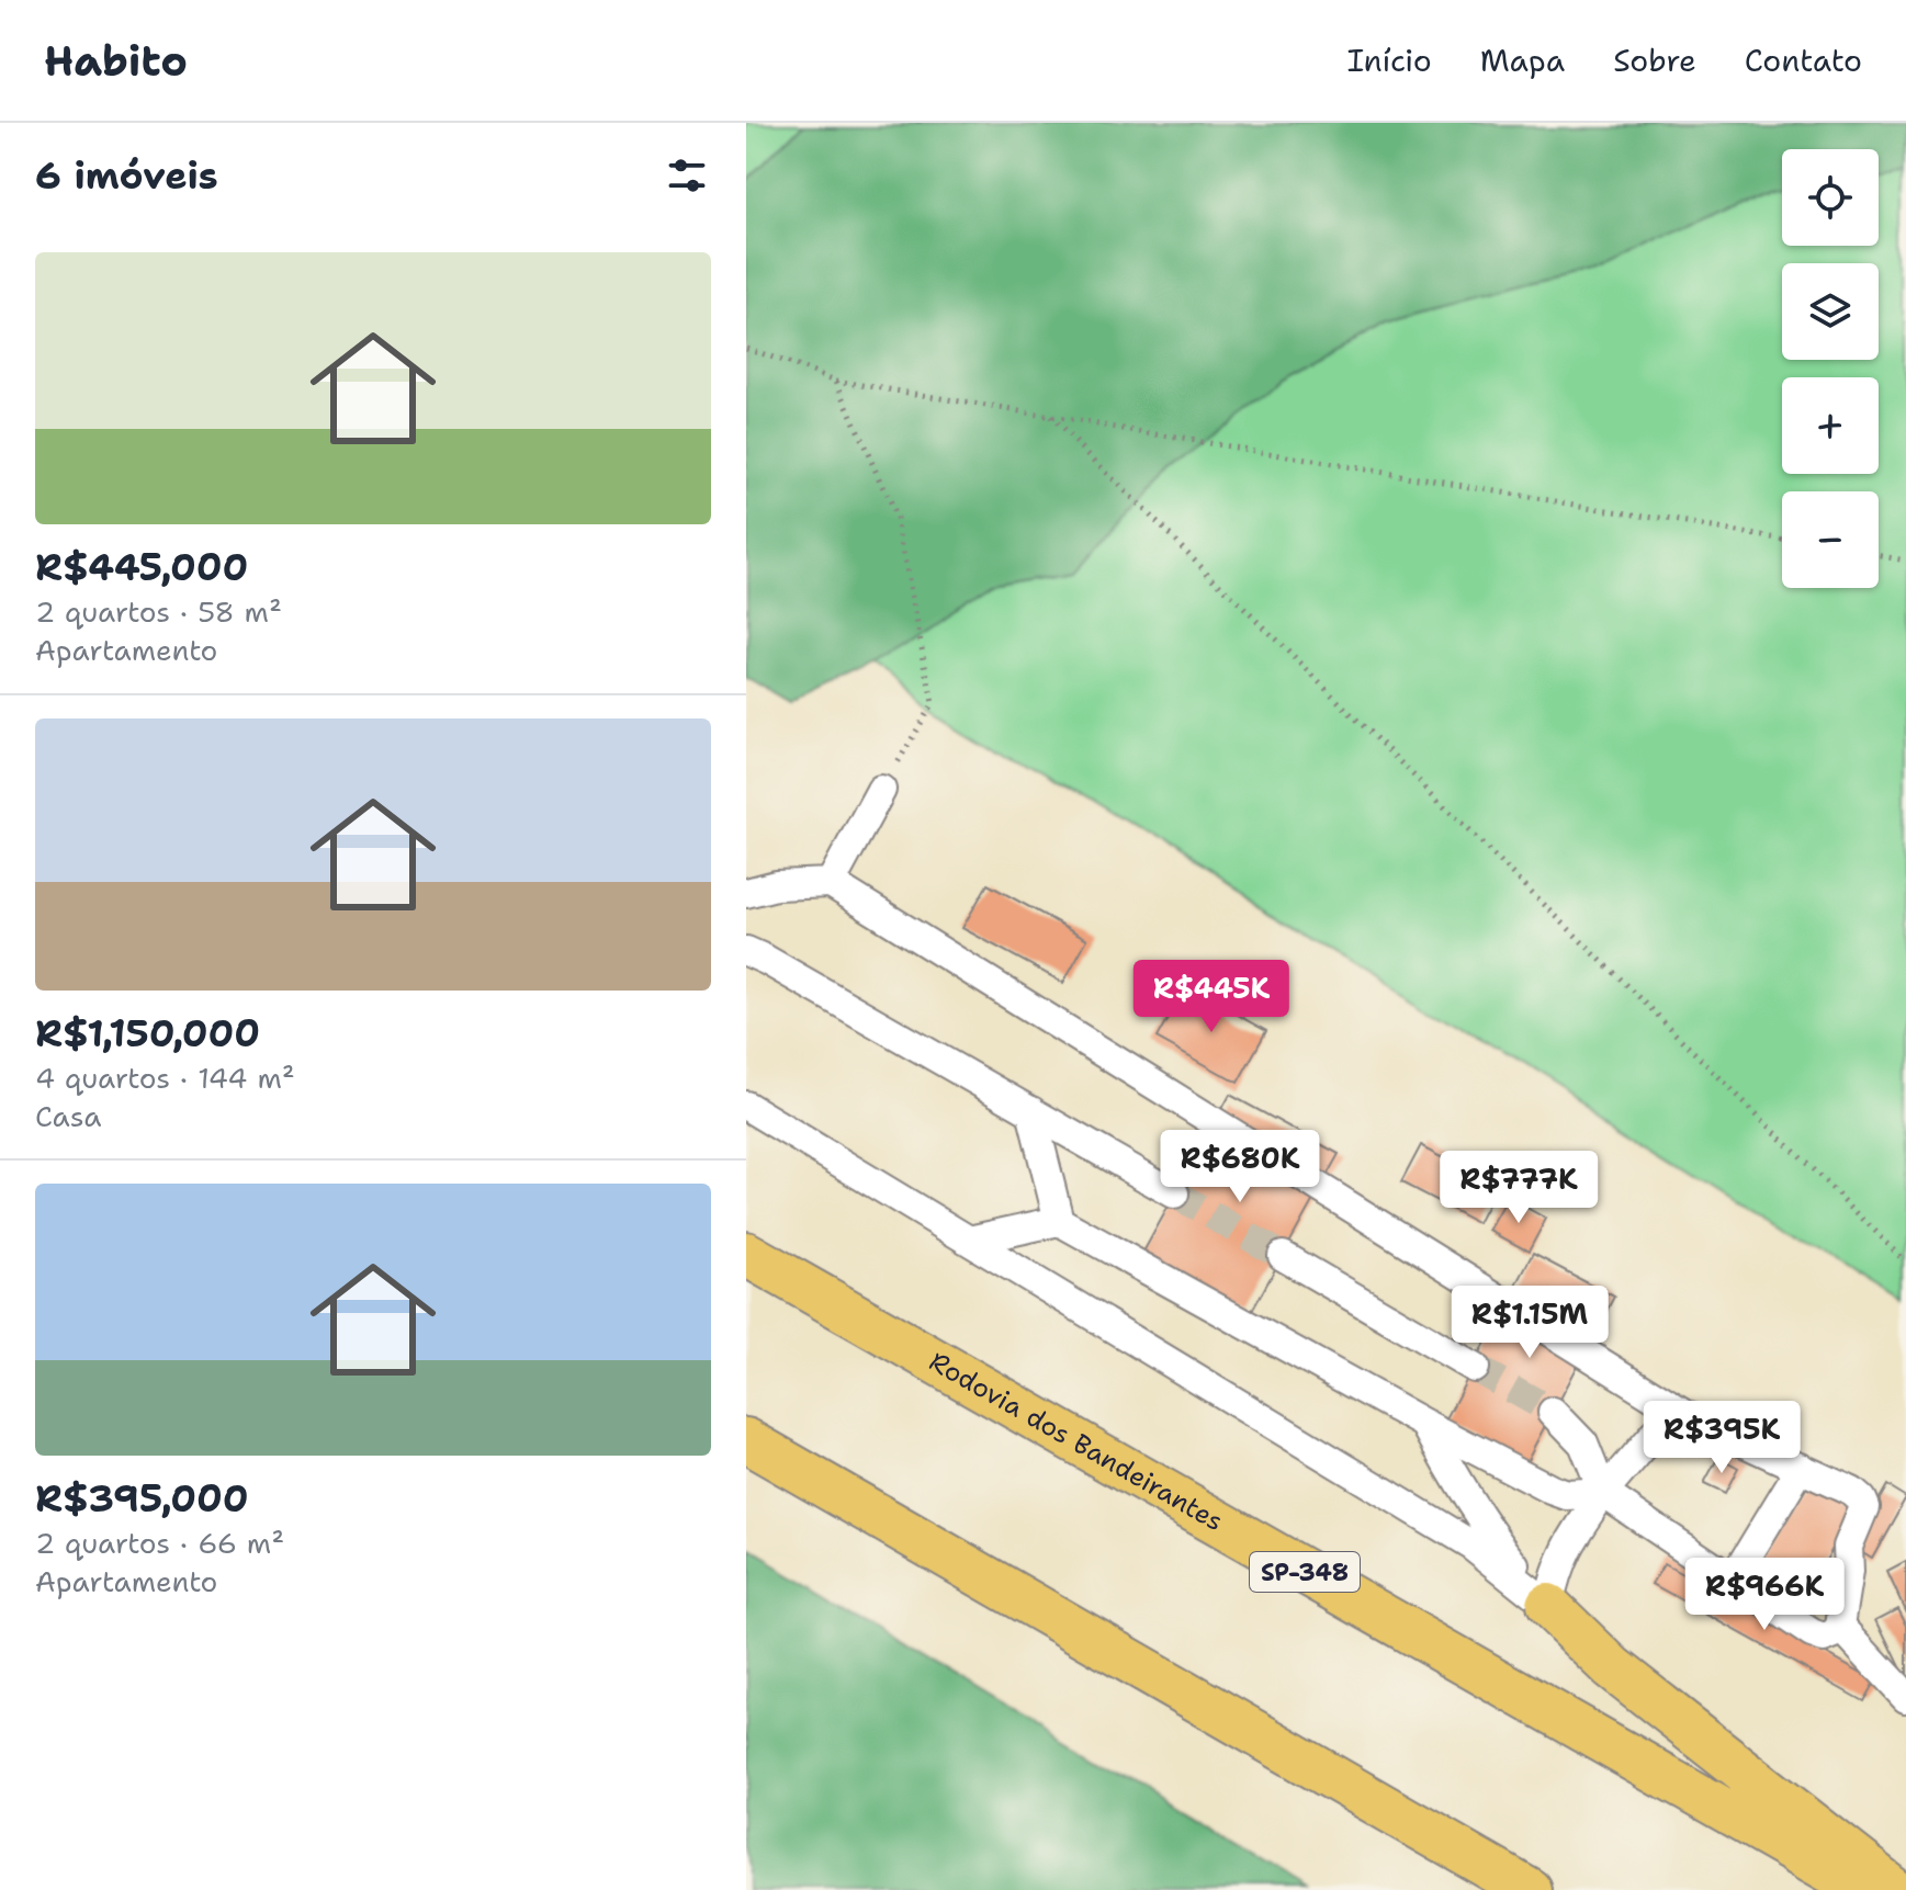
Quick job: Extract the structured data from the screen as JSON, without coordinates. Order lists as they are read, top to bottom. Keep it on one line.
{"streets":{"highway":["Rodovia dos Bandeirantes","SP-348"]},"page":{"header":"Habito","nav":["Início","Mapa","Sobre","Contato"],"heading":"6 imóveis","map_buttons":["+","−"],"list":[{"name":"R$445,000","note":"2 quartos · 58 m² · Apartamento"},{"name":"R$1,150,000","note":"4 quartos · 144 m² · Casa"},{"name":"R$395,000","note":"2 quartos · 66 m² · Apartamento"}],"price":["R$445K","R$680K","R$777K","R$1.15M","R$395K","R$966K"]}}
